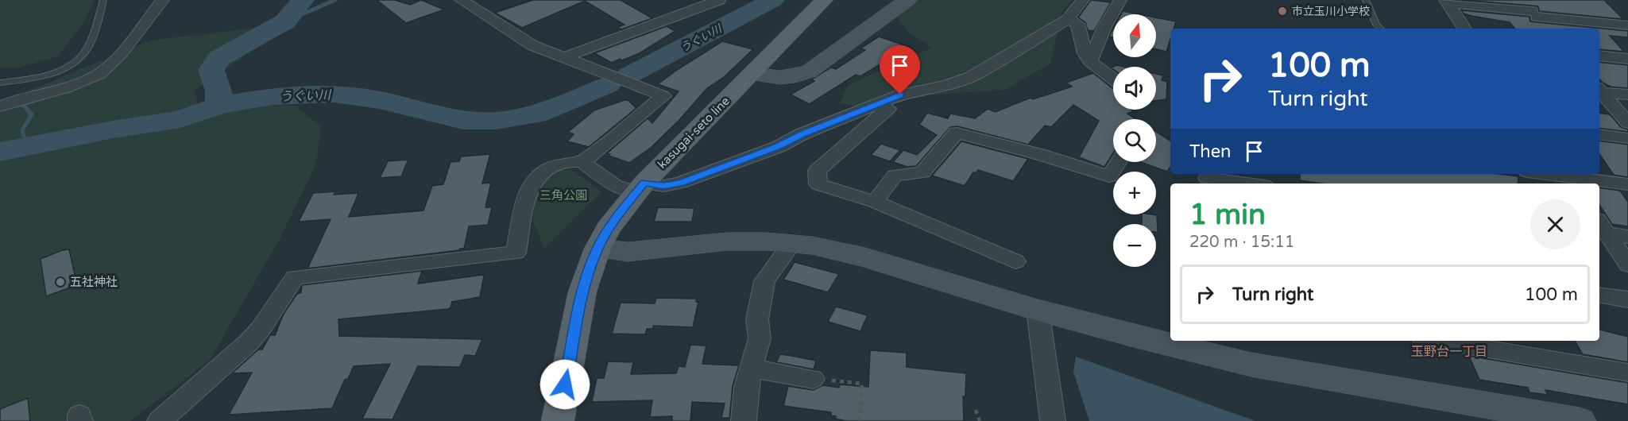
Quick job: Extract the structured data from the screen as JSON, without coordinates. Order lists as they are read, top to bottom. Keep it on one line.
{"streets":{"main road":["kasugai-seto line"]},"districts":["玉野台一丁目"],"water":["うぐい川"],"parks":["三角公園"],"places":["市立玉川小学校","五社神社"],"north":"top","page":{"map_buttons":["+","−"],"turn":["100 m","Turn right"],"then":"Then","heading":["1 min","220 m · 15:11"],"list":[{"name":"Turn right","value":"100 m"}]}}
